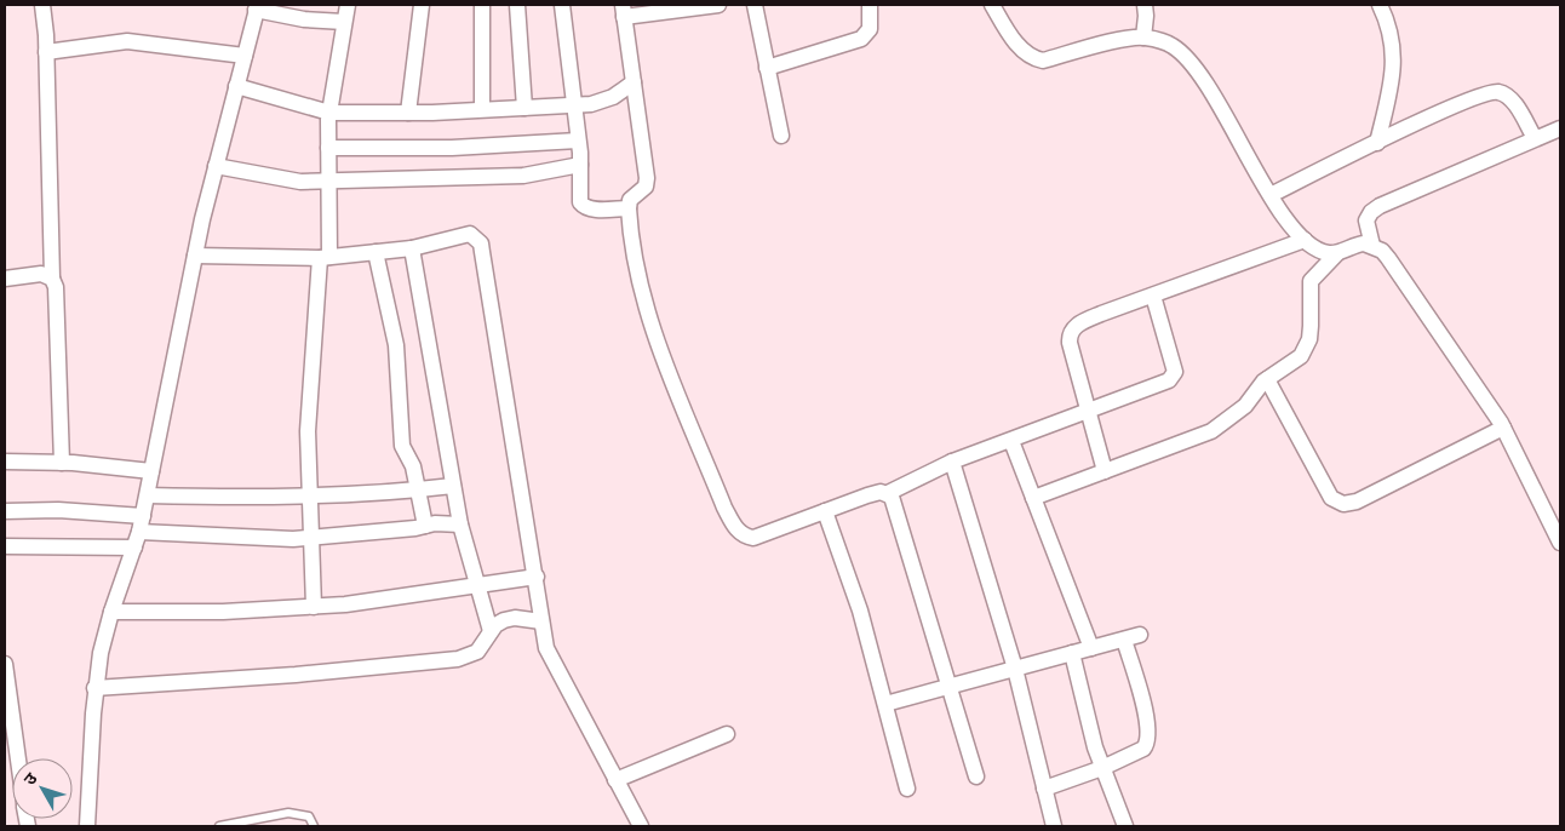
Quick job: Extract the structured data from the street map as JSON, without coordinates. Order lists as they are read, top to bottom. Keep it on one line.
{"north":"top left"}
